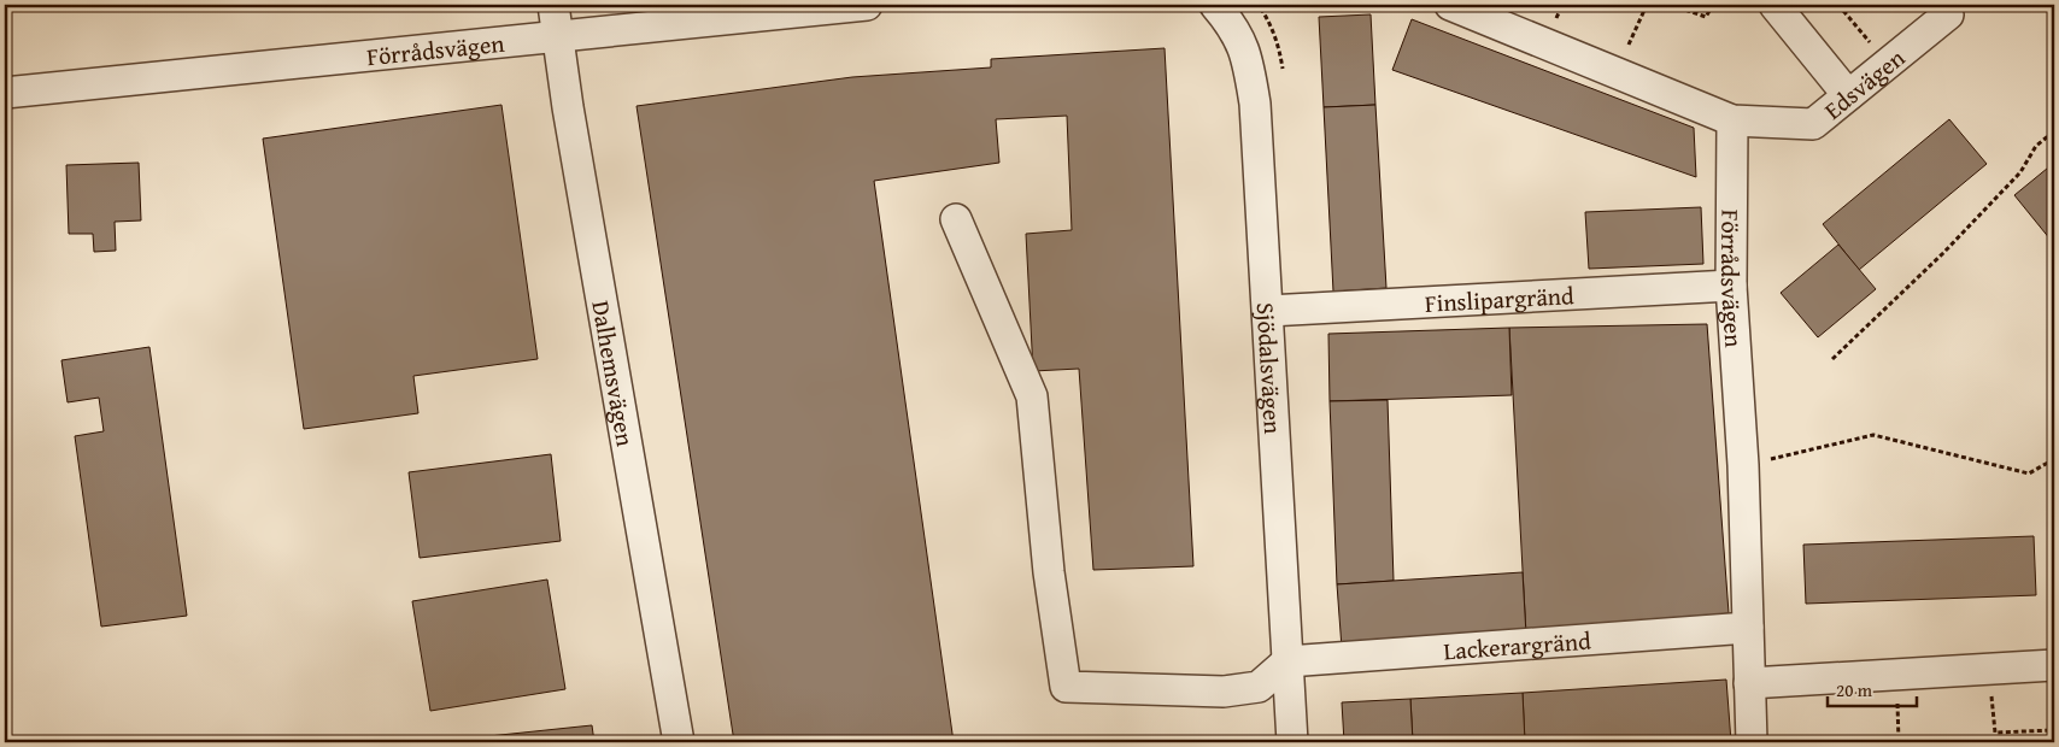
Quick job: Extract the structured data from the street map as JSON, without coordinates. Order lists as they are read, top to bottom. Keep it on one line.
{"streets":{"street":["Förrådsvägen","Edsvägen","Finslipargränd","Sjödalsvägen","Dalhemsvägen","Lackerargränd"]},"crossings":[["Förrådsvägen","Edsvägen"],["Förrådsvägen","Finslipargränd"],["Förrådsvägen","Dalhemsvägen"],["Förrådsvägen","Lackerargränd"],["Finslipargränd","Sjödalsvägen"],["Sjödalsvägen","Lackerargränd"]],"scale_bar":"20 m"}
